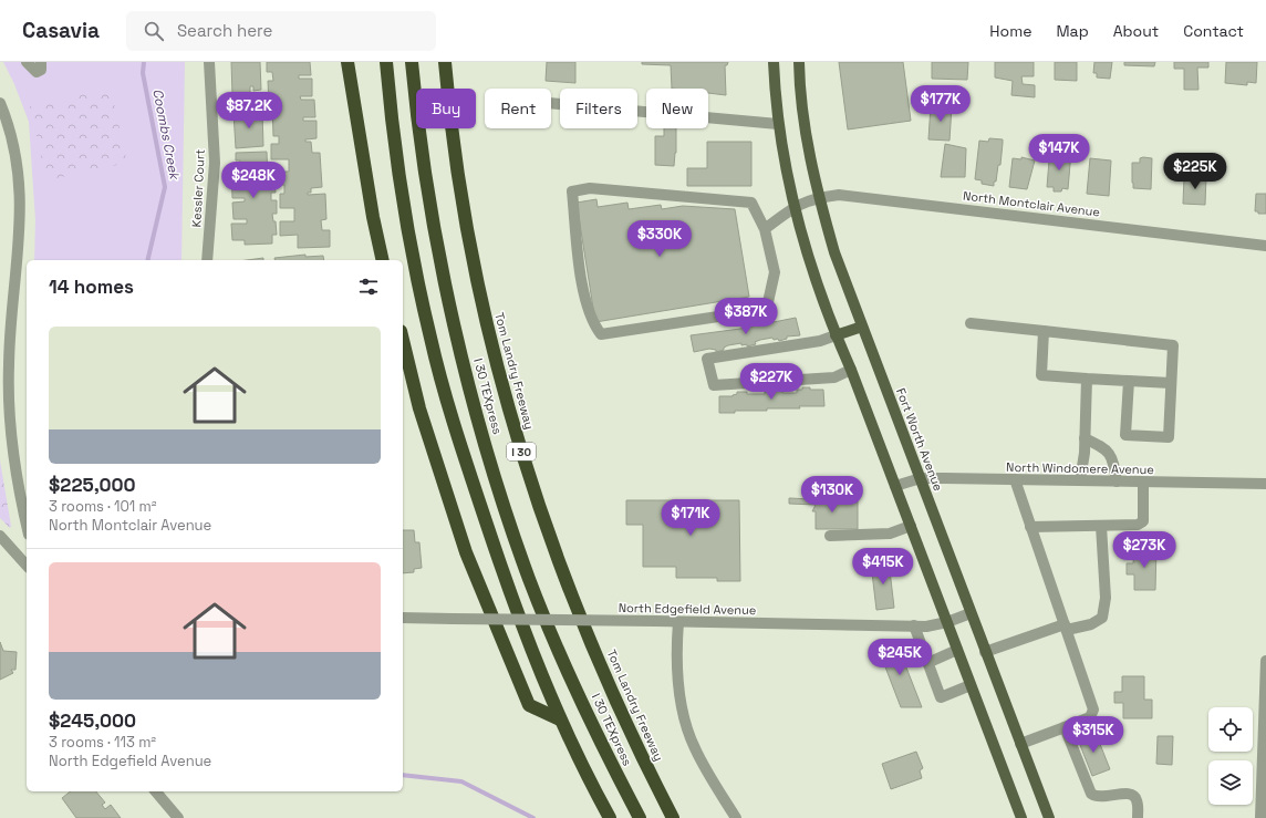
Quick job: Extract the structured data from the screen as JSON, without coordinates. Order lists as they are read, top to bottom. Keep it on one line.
{"streets":{"highway":["Tom Landry Freeway","I 30 TEXpress","I 30"],"main road":["Fort Worth Avenue"],"street":["Kessler Court","North Montclair Avenue","North Windomere Avenue","North Edgefield Avenue"]},"crossings":[["North Montclair Avenue","Fort Worth Avenue"],["Fort Worth Avenue","North Windomere Avenue"],["Fort Worth Avenue","North Edgefield Avenue"]],"water":["Coombs Creek"],"page":{"header":"Casavia","search":"Search here","nav":["Home","Map","About","Contact"],"price":["$177K","$87.2K","$147K","$225K","$248K","$330K","$387K","$227K","$130K","$171K","$273K","$415K","$245K","$315K"],"chip":["Buy","Rent","Filters","New"],"heading":"14 homes","list":[{"name":"$225,000","note":"3 rooms · 101 m² · North Montclair Avenue"},{"name":"$245,000","note":"3 rooms · 113 m² · North Edgefield Avenue"}]}}
